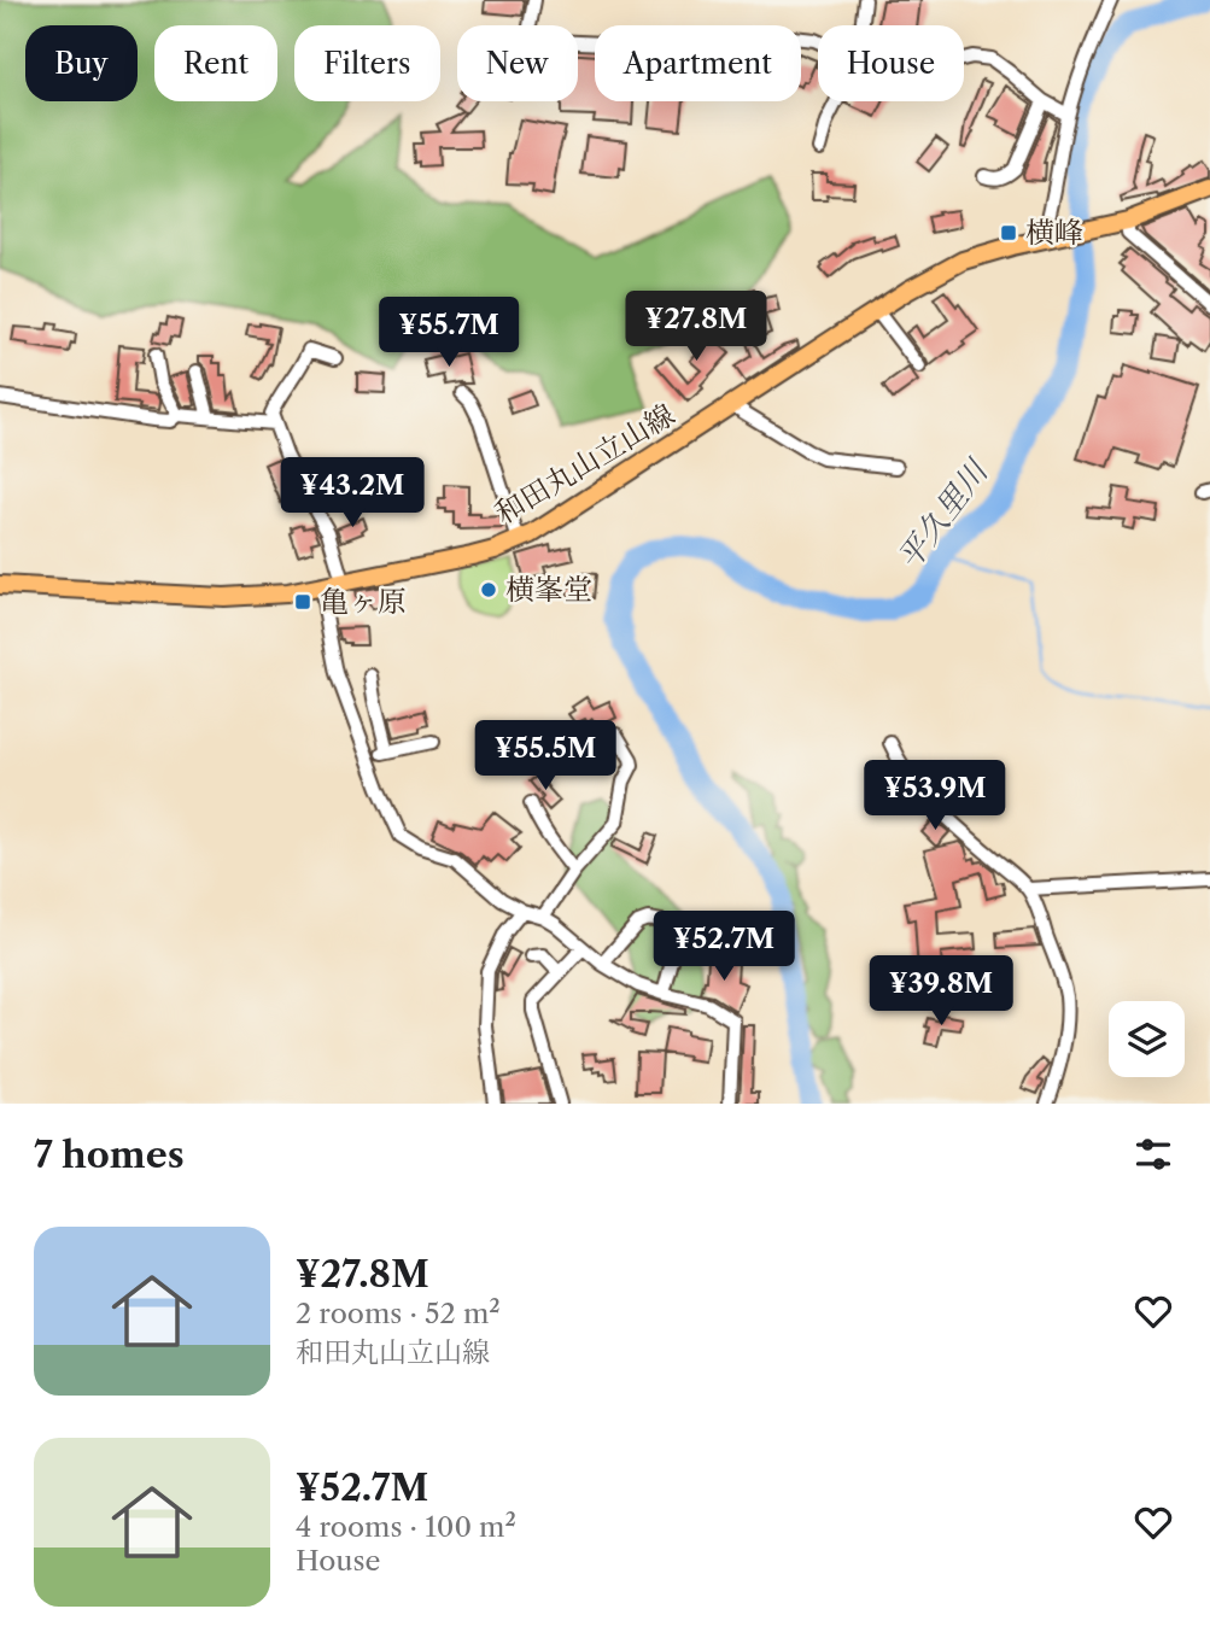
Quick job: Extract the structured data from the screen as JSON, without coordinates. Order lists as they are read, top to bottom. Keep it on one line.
{"streets":{"main road":["和田丸山立山線"]},"water":["平久里川"],"places":{"transit":["横峰","亀ヶ原"],"other":["横峯堂"]},"page":{"chip":["Buy","Rent","Filters","New","Apartment","House"],"price":["¥27.8M","¥55.7M","¥43.2M","¥55.5M","¥53.9M","¥52.7M","¥39.8M"],"heading":"7 homes","list":[{"name":"¥27.8M","note":"2 rooms · 52 m² · 和田丸山立山線"},{"name":"¥52.7M","note":"4 rooms · 100 m² · House"}]}}
